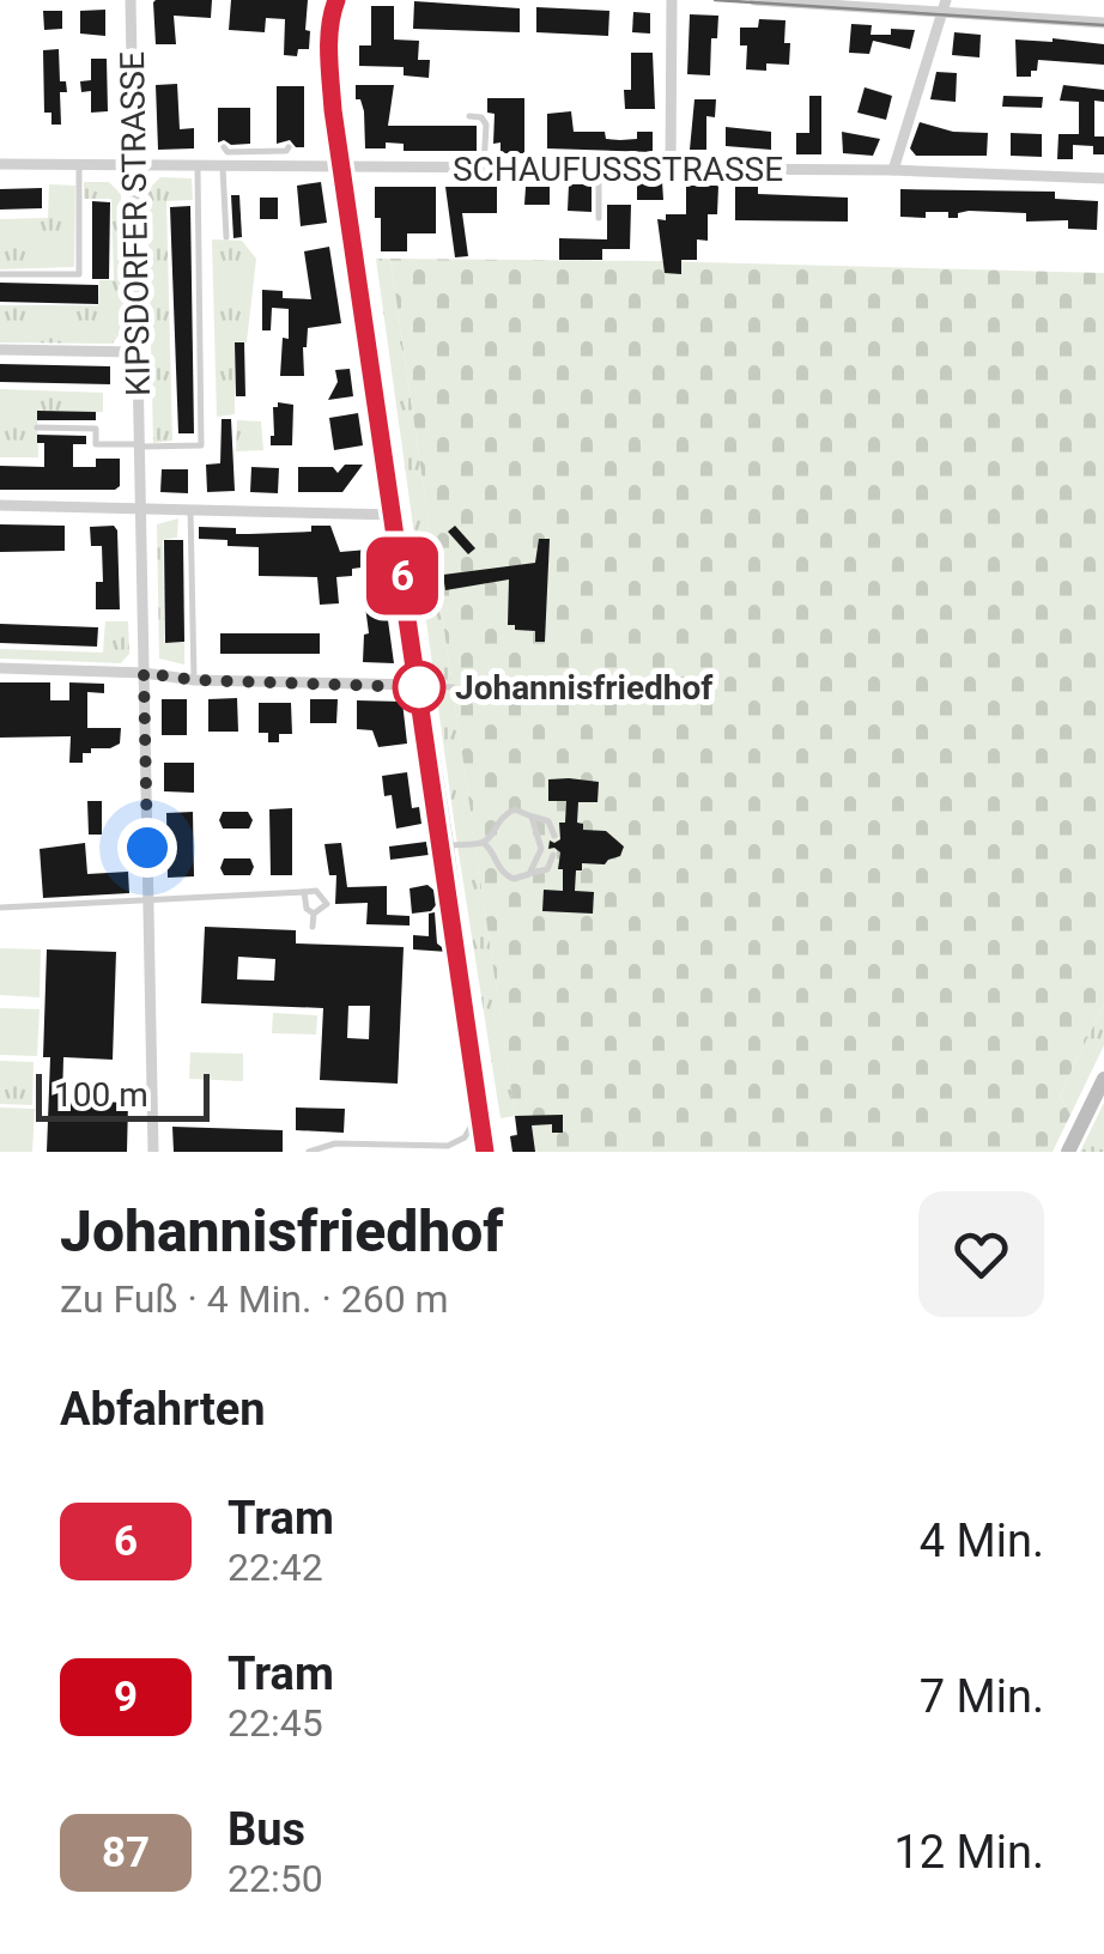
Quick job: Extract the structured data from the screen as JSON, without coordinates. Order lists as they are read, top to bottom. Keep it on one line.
{"streets":{"street":["SCHAUFUSSSTRASSE","KIPSDORFER STRASSE"]},"crossings":[["SCHAUFUSSSTRASSE","KIPSDORFER STRASSE"]],"places":["Johannisfriedhof"],"lines":["tram line 6"],"scale_bar":"100 m","page":{"on_map":"6","scale":"100 m","heading":[["Johannisfriedhof","Zu Fuß · 4 Min. · 260 m"],"Abfahrten"],"list":[{"mark":"6","name":"Tram","note":"22:42","value":"4 Min."},{"mark":"9","name":"Tram","note":"22:45","value":"7 Min."},{"mark":"87","name":"Bus","note":"22:50","value":"12 Min."}]}}
